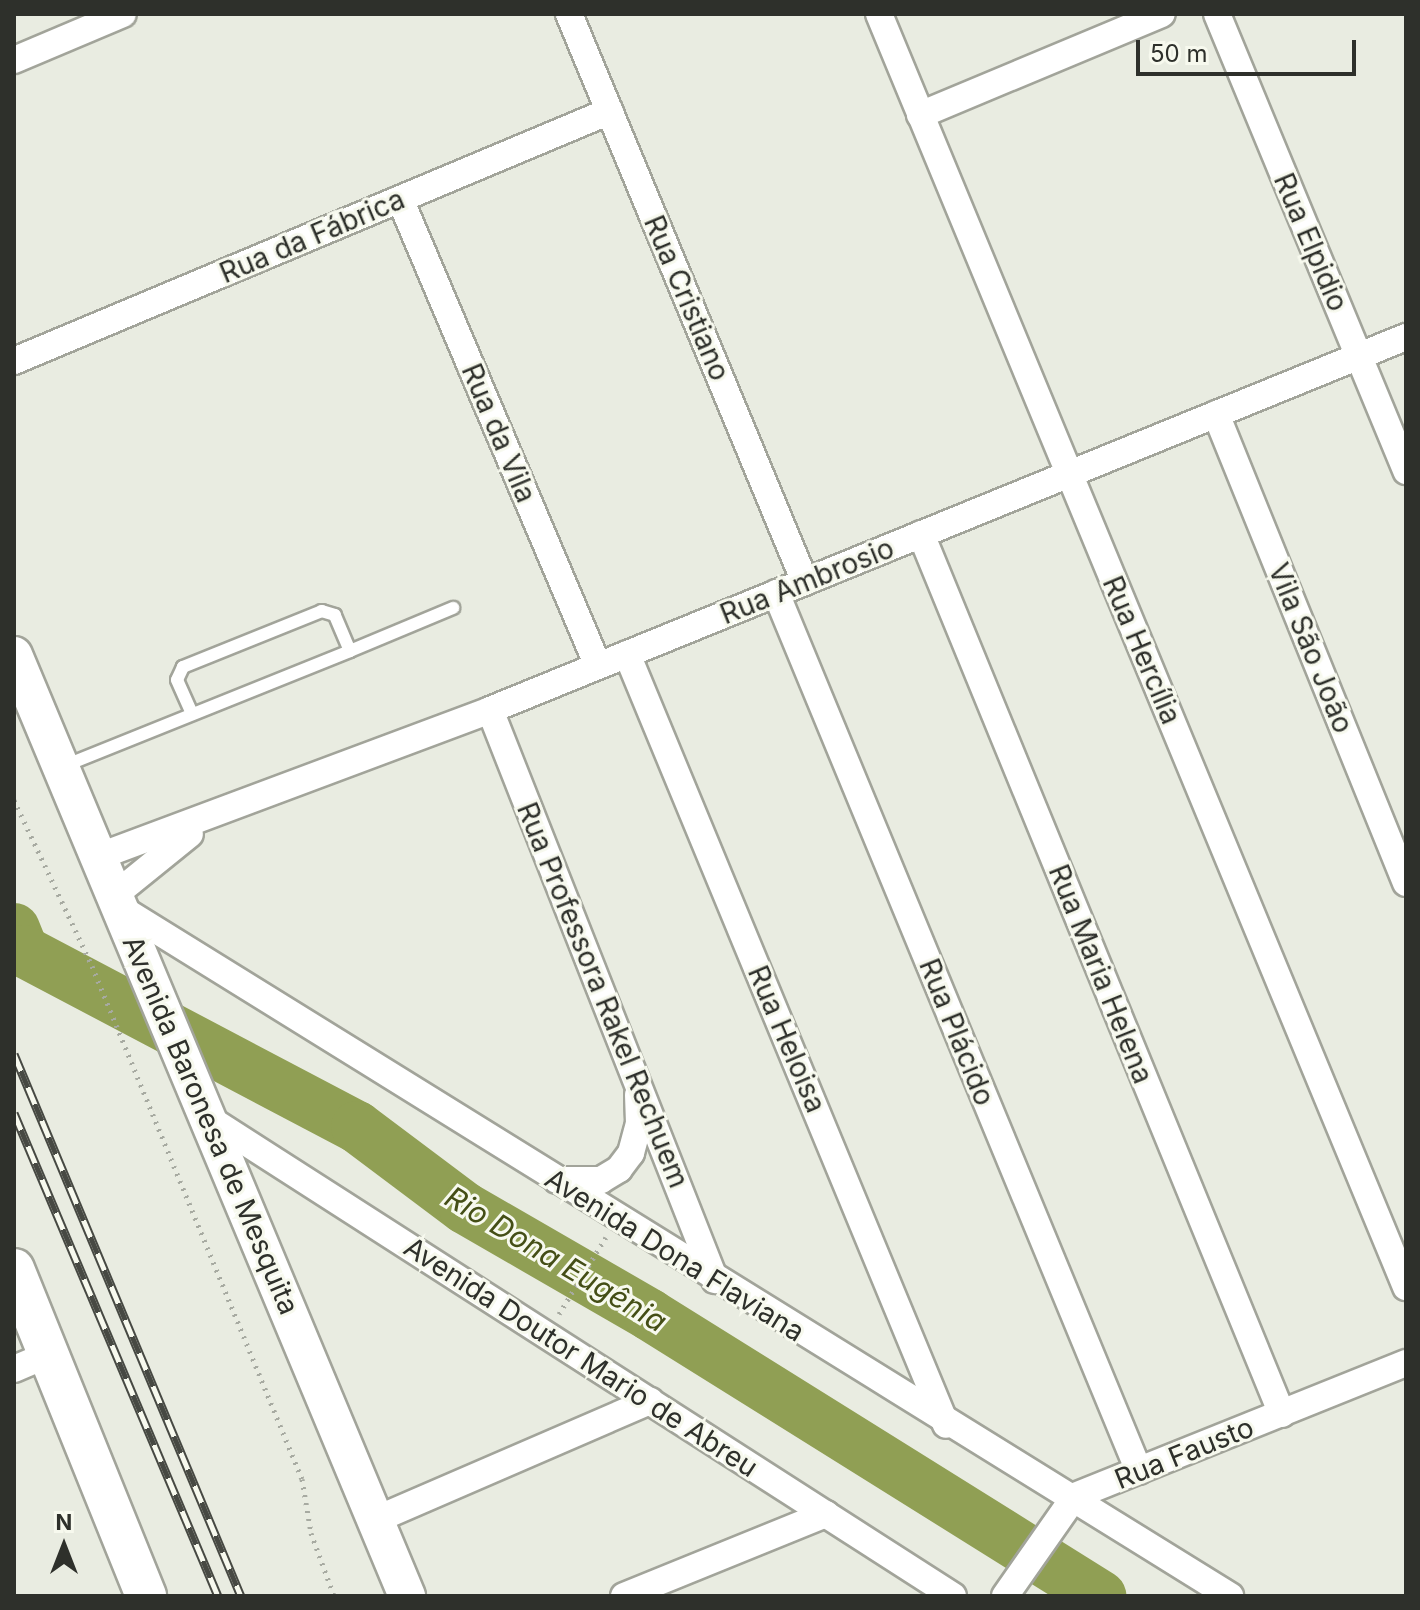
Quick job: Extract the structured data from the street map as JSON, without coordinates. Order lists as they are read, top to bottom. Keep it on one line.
{"streets":{"main road":["Avenida Baronesa de Mesquita"],"street":["Rua da Fábrica","Rua Elpidio","Rua Cristiano","Rua da Vila","Rua Ambrosio","Vila São João","Rua Hercília","Rua Maria Helena","Rua Professora Rakel Rechuem","Rua Plácido","Rua Heloisa","Avenida Dona Flaviana","Avenida Doutor Mario de Abreu","Rua Fausto"]},"crossings":[["Rua da Fábrica","Rua Cristiano"],["Rua da Fábrica","Rua da Vila"],["Rua Elpidio","Rua Ambrosio"],["Rua Cristiano","Rua Ambrosio"],["Rua da Vila","Rua Ambrosio"],["Rua Ambrosio","Vila São João"],["Rua Ambrosio","Rua Hercília"],["Rua Ambrosio","Rua Maria Helena"],["Rua Ambrosio","Rua Professora Rakel Rechuem"],["Rua Ambrosio","Rua Plácido"],["Rua Ambrosio","Rua Heloisa"],["Rua Ambrosio","Avenida Baronesa de Mesquita"],["Rua Ambrosio","Avenida Dona Flaviana"],["Rua Maria Helena","Rua Fausto"],["Rua Professora Rakel Rechuem","Avenida Dona Flaviana"],["Rua Plácido","Rua Fausto"],["Rua Heloisa","Avenida Dona Flaviana"],["Avenida Baronesa de Mesquita","Avenida Dona Flaviana"],["Avenida Baronesa de Mesquita","Avenida Doutor Mario de Abreu"],["Avenida Dona Flaviana","Rua Fausto"]],"water":["Rio Dona Eugênia"],"scale_bar":"50 m","north":"top"}
